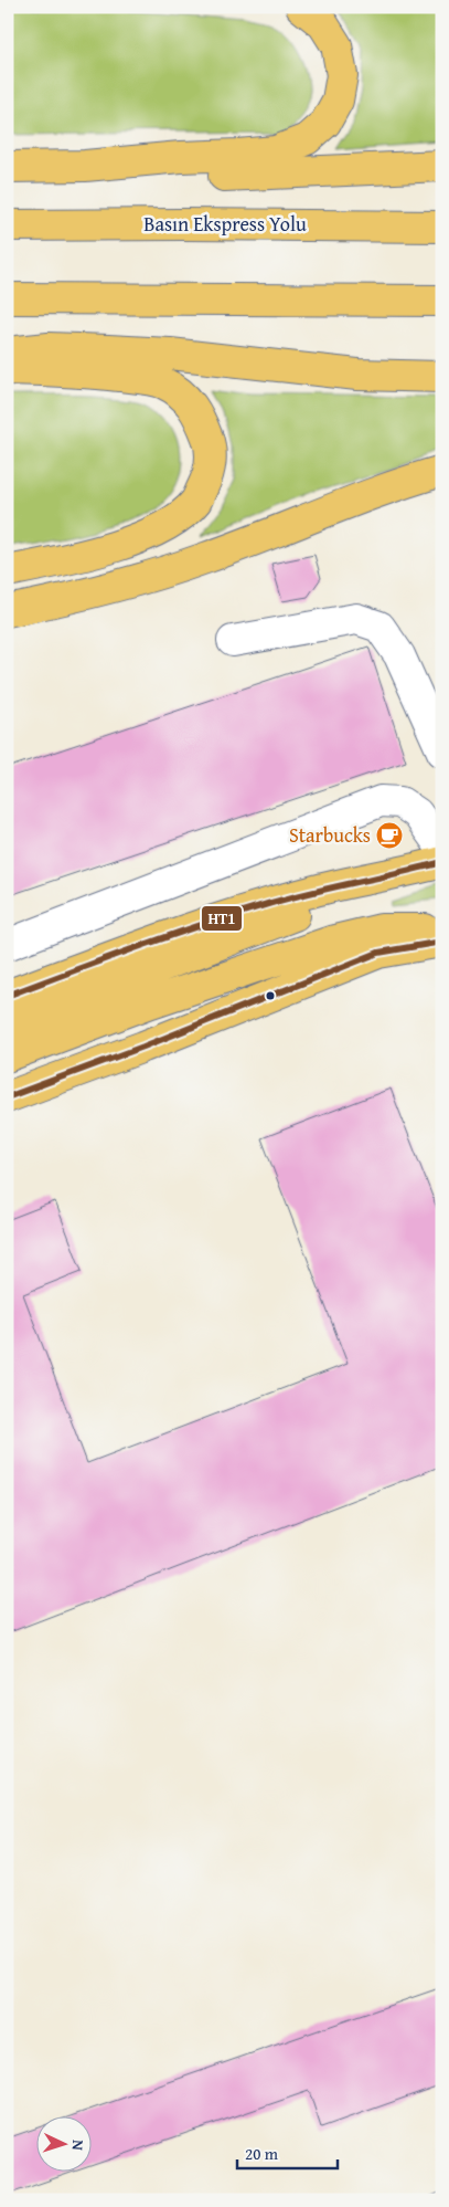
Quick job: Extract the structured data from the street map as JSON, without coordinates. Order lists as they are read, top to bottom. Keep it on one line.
{"streets":{"main road":["Basın Ekspress Yolu"]},"places":{"cafe":["Starbucks"]},"lines":["transit line HT1"],"scale_bar":"20 m","north":"right"}
